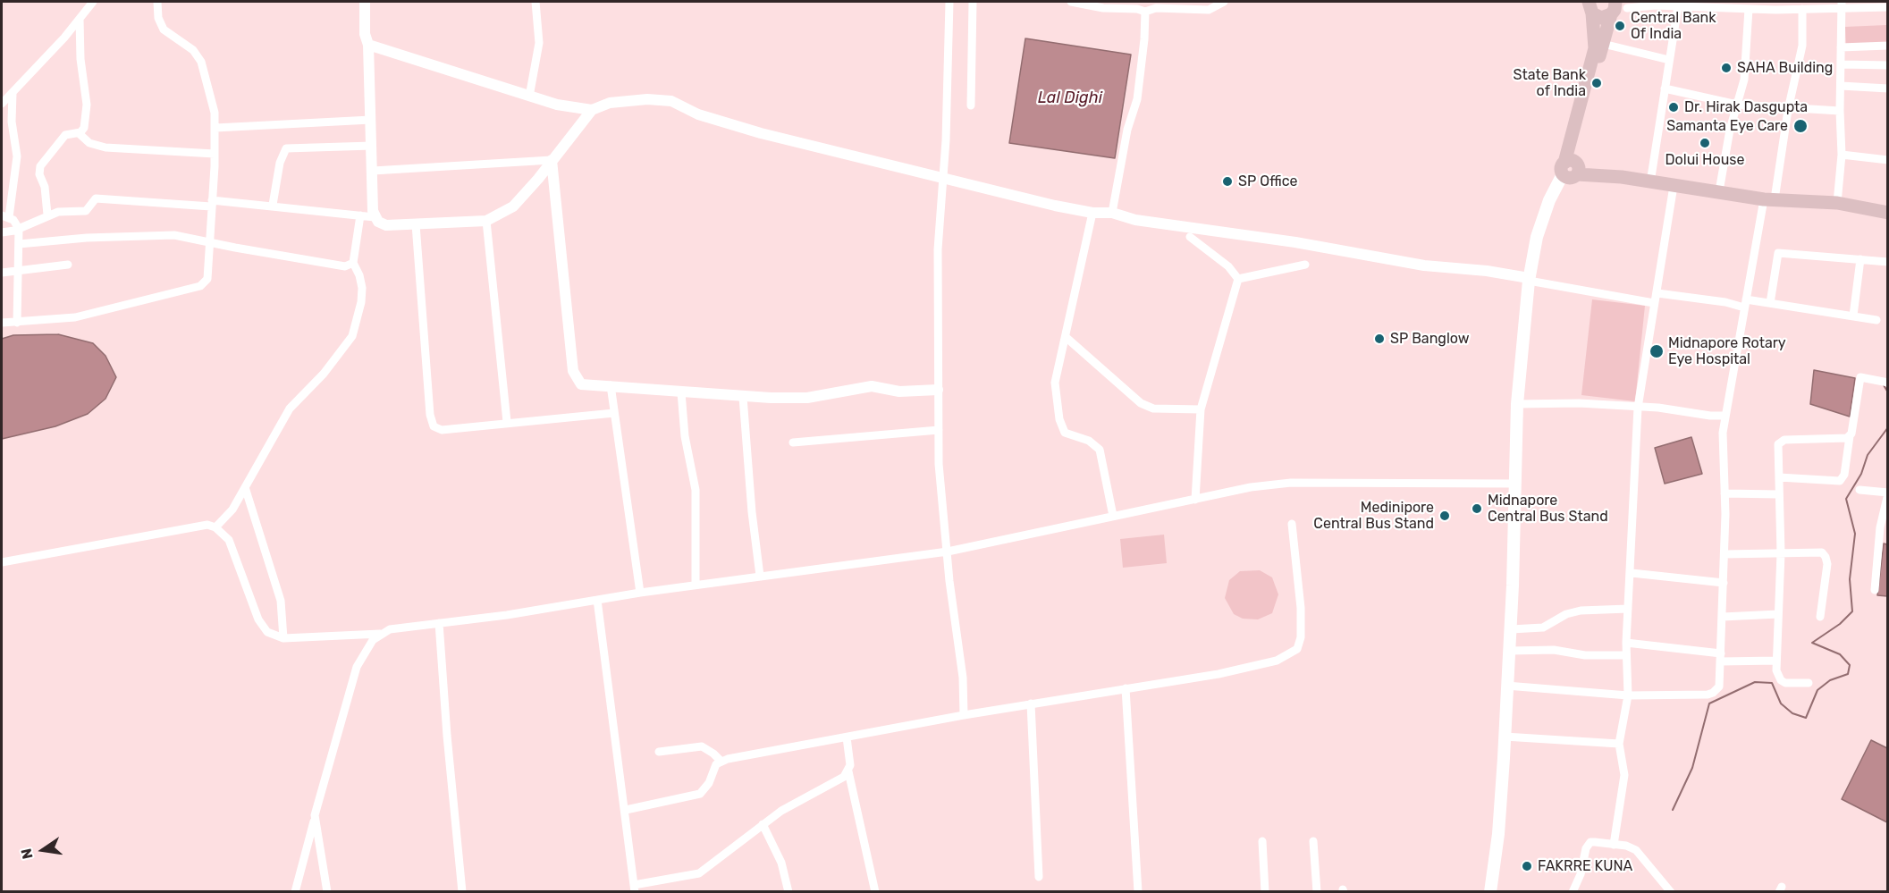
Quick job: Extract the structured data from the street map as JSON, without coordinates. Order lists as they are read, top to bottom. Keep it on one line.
{"water":["Lal Dighi"],"places":["Central Bank Of India","SAHA Building","State Bank of India","Dr. Hirak Dasgupta","Samanta Eye Care","Dolui House","SP Office","SP Banglow","Midnapore Rotary Eye Hospital","Midnapore Central Bus Stand","Medinipore Central Bus Stand","FAKRRE KUNA"],"north":"left"}
